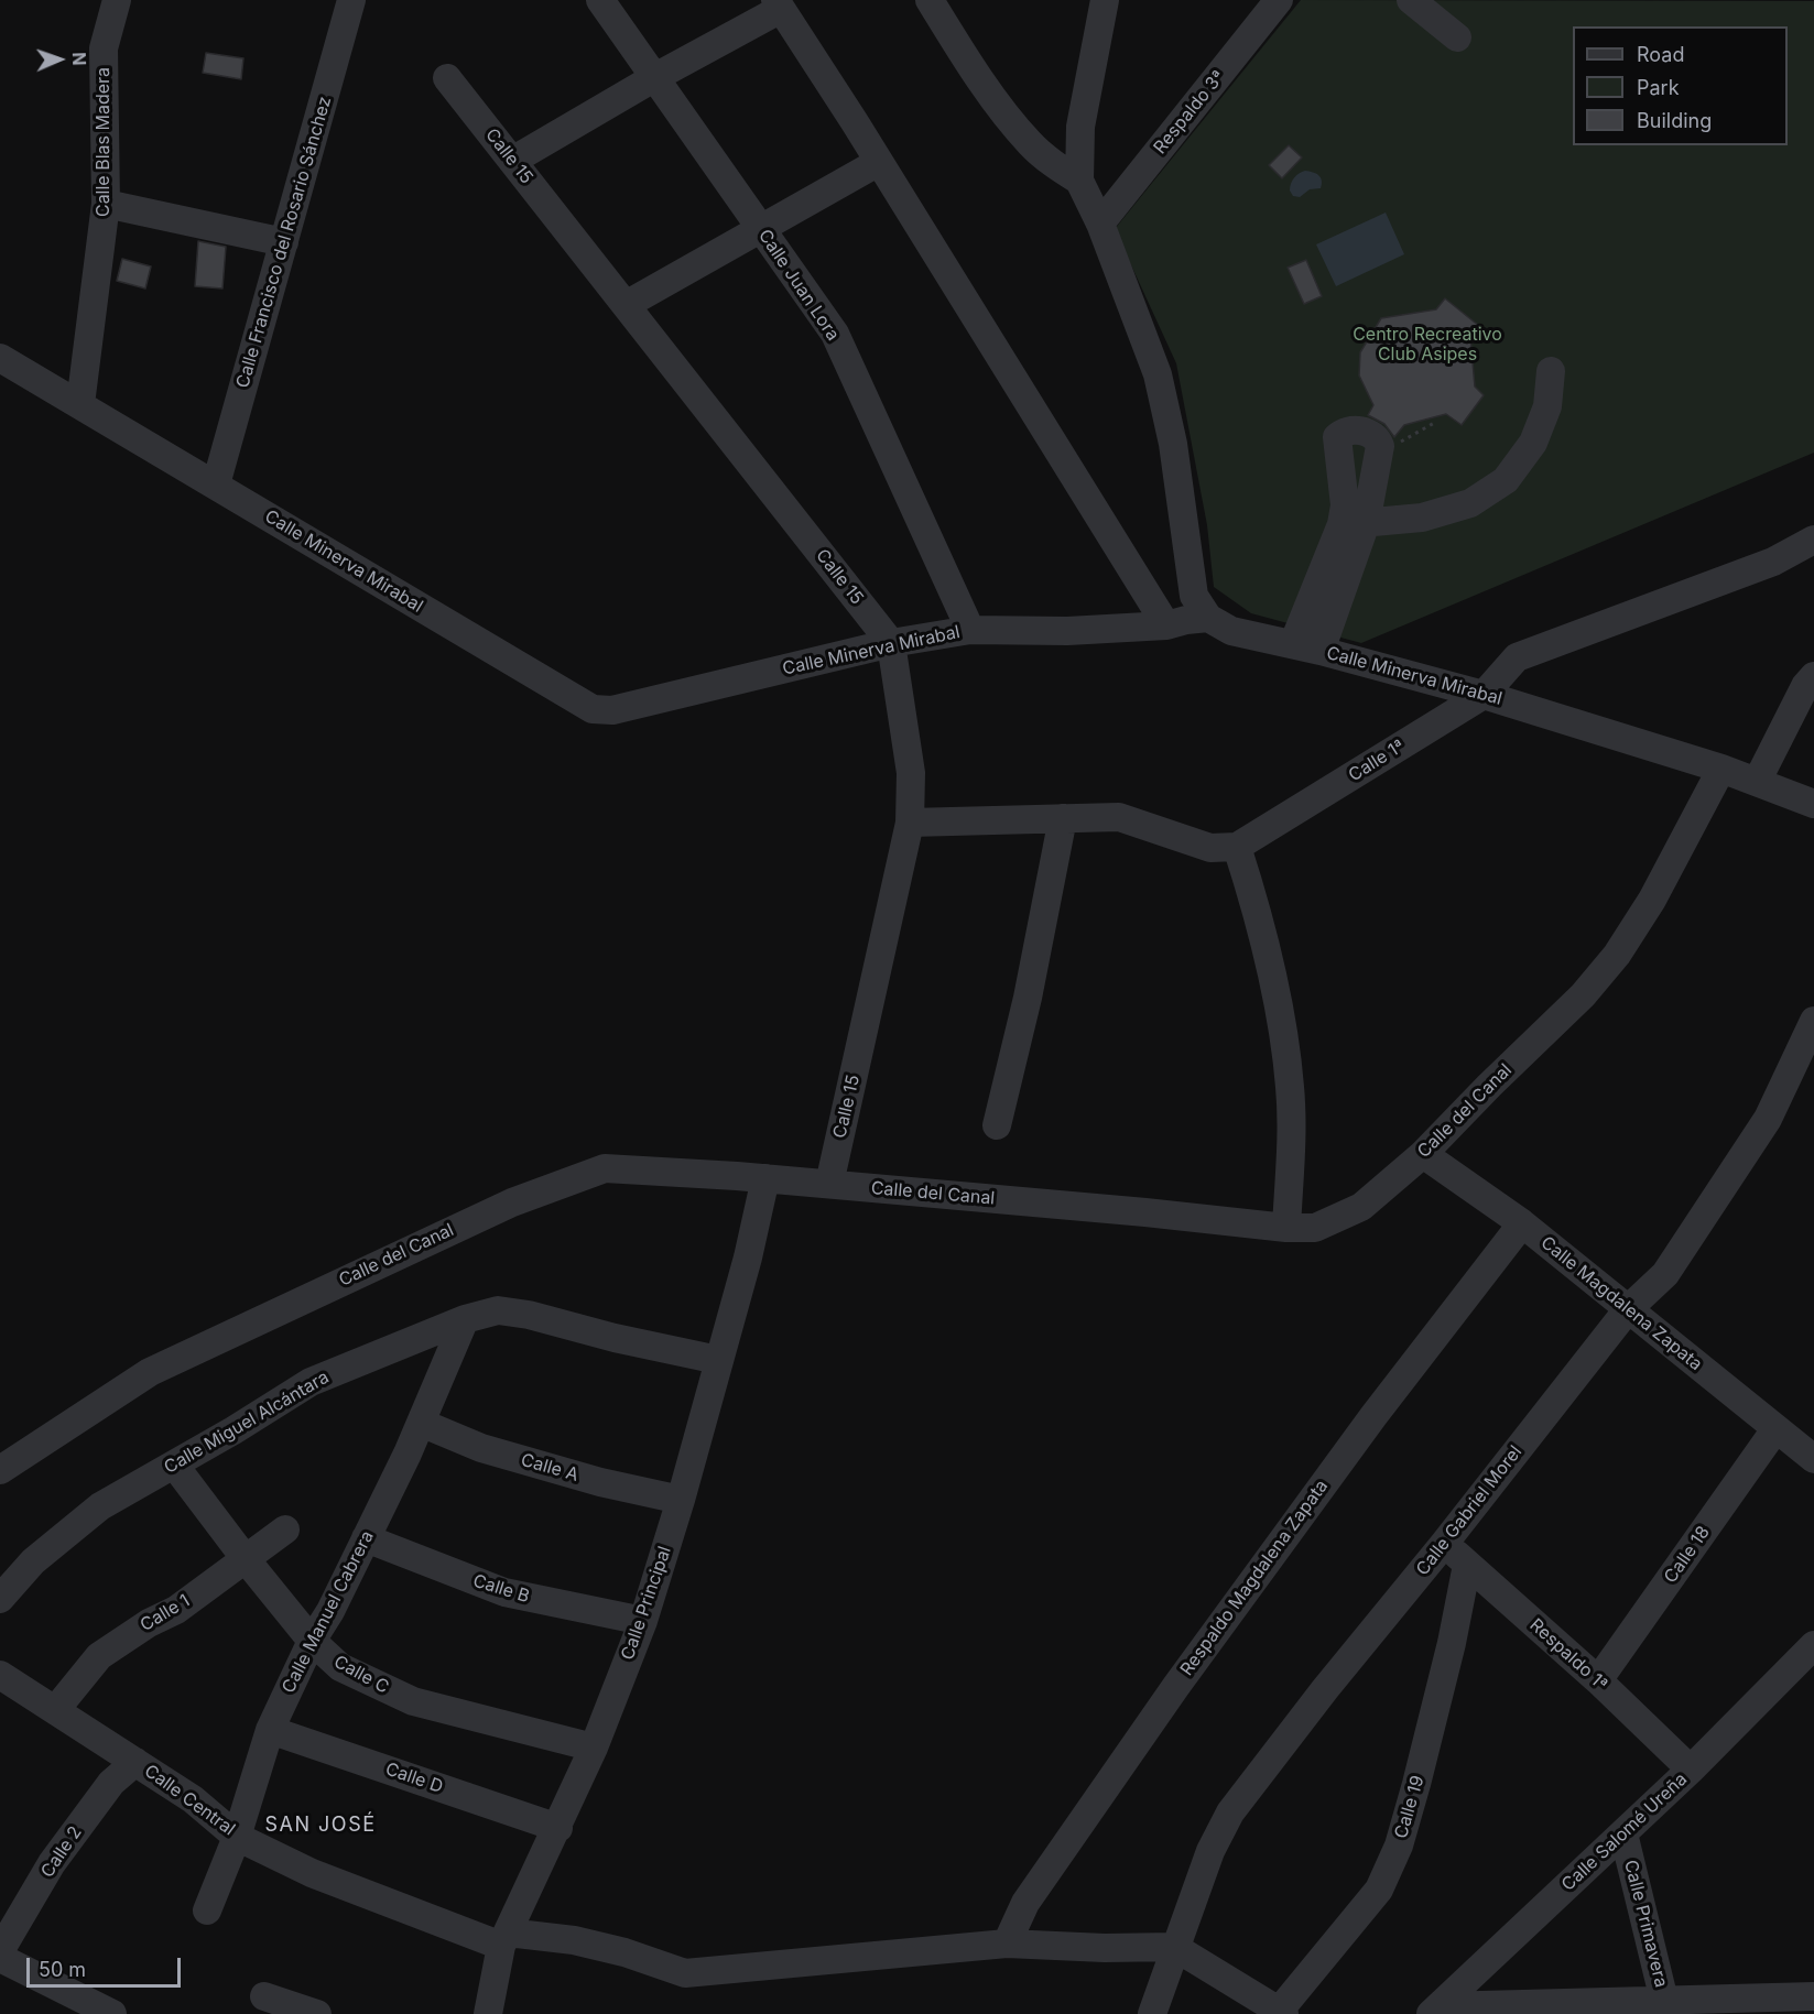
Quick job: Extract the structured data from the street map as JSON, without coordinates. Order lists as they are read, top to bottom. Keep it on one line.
{"streets":{"street":["Respaldo 3ª","Calle Blas Madera","Calle 15","Calle Francisco del Rosario Sánchez","Calle Juan Lora","Calle Minerva Mirabal","Calle 1ª","Calle del Canal","Calle Magdalena Zapata","Calle Miguel Alcántara","Calle A","Calle Gabriel Morel","Calle 18","Respaldo Magdalena Zapata","Calle B","Calle Principal","Calle Manuel Cabrera","Calle 1","Respaldo 1ª","Calle C","Calle D","Calle Central","Calle 19","Calle Salomé Ureña","Calle 2","Calle Primavera"]},"crossings":[["Calle Blas Madera","Calle Minerva Mirabal"],["Calle 15","Calle Minerva Mirabal"],["Calle 15","Calle del Canal"],["Calle Francisco del Rosario Sánchez","Calle Minerva Mirabal"],["Calle Juan Lora","Calle Minerva Mirabal"],["Calle Minerva Mirabal","Calle 1ª"],["Calle Minerva Mirabal","Calle del Canal"],["Calle del Canal","Calle Magdalena Zapata"],["Calle del Canal","Calle Principal"],["Calle Magdalena Zapata","Calle Gabriel Morel"],["Calle Magdalena Zapata","Calle 18"],["Calle Magdalena Zapata","Respaldo Magdalena Zapata"],["Calle Miguel Alcántara","Calle Principal"],["Calle Miguel Alcántara","Calle Manuel Cabrera"],["Calle Miguel Alcántara","Calle C"],["Calle A","Calle Principal"],["Calle A","Calle Manuel Cabrera"],["Calle Gabriel Morel","Respaldo 1ª"],["Calle Gabriel Morel","Calle Central"],["Calle 18","Respaldo 1ª"],["Respaldo Magdalena Zapata","Calle Central"],["Calle B","Calle Principal"],["Calle B","Calle Manuel Cabrera"],["Calle Principal","Calle C"],["Calle Principal","Calle D"],["Calle Principal","Calle Central"],["Calle Manuel Cabrera","Calle C"],["Calle Manuel Cabrera","Calle D"],["Calle Manuel Cabrera","Calle Central"],["Calle 1","Calle C"],["Calle 1","Calle Central"],["Respaldo 1ª","Calle 19"],["Respaldo 1ª","Calle Salomé Ureña"],["Calle Central","Calle 2"],["Calle Salomé Ureña","Calle Primavera"]],"districts":["SAN JOSÉ"],"parks":["Centro Recreativo Club Asipes"],"legend":["Road","Park","Building"],"scale_bar":"50 m","north":"right"}
